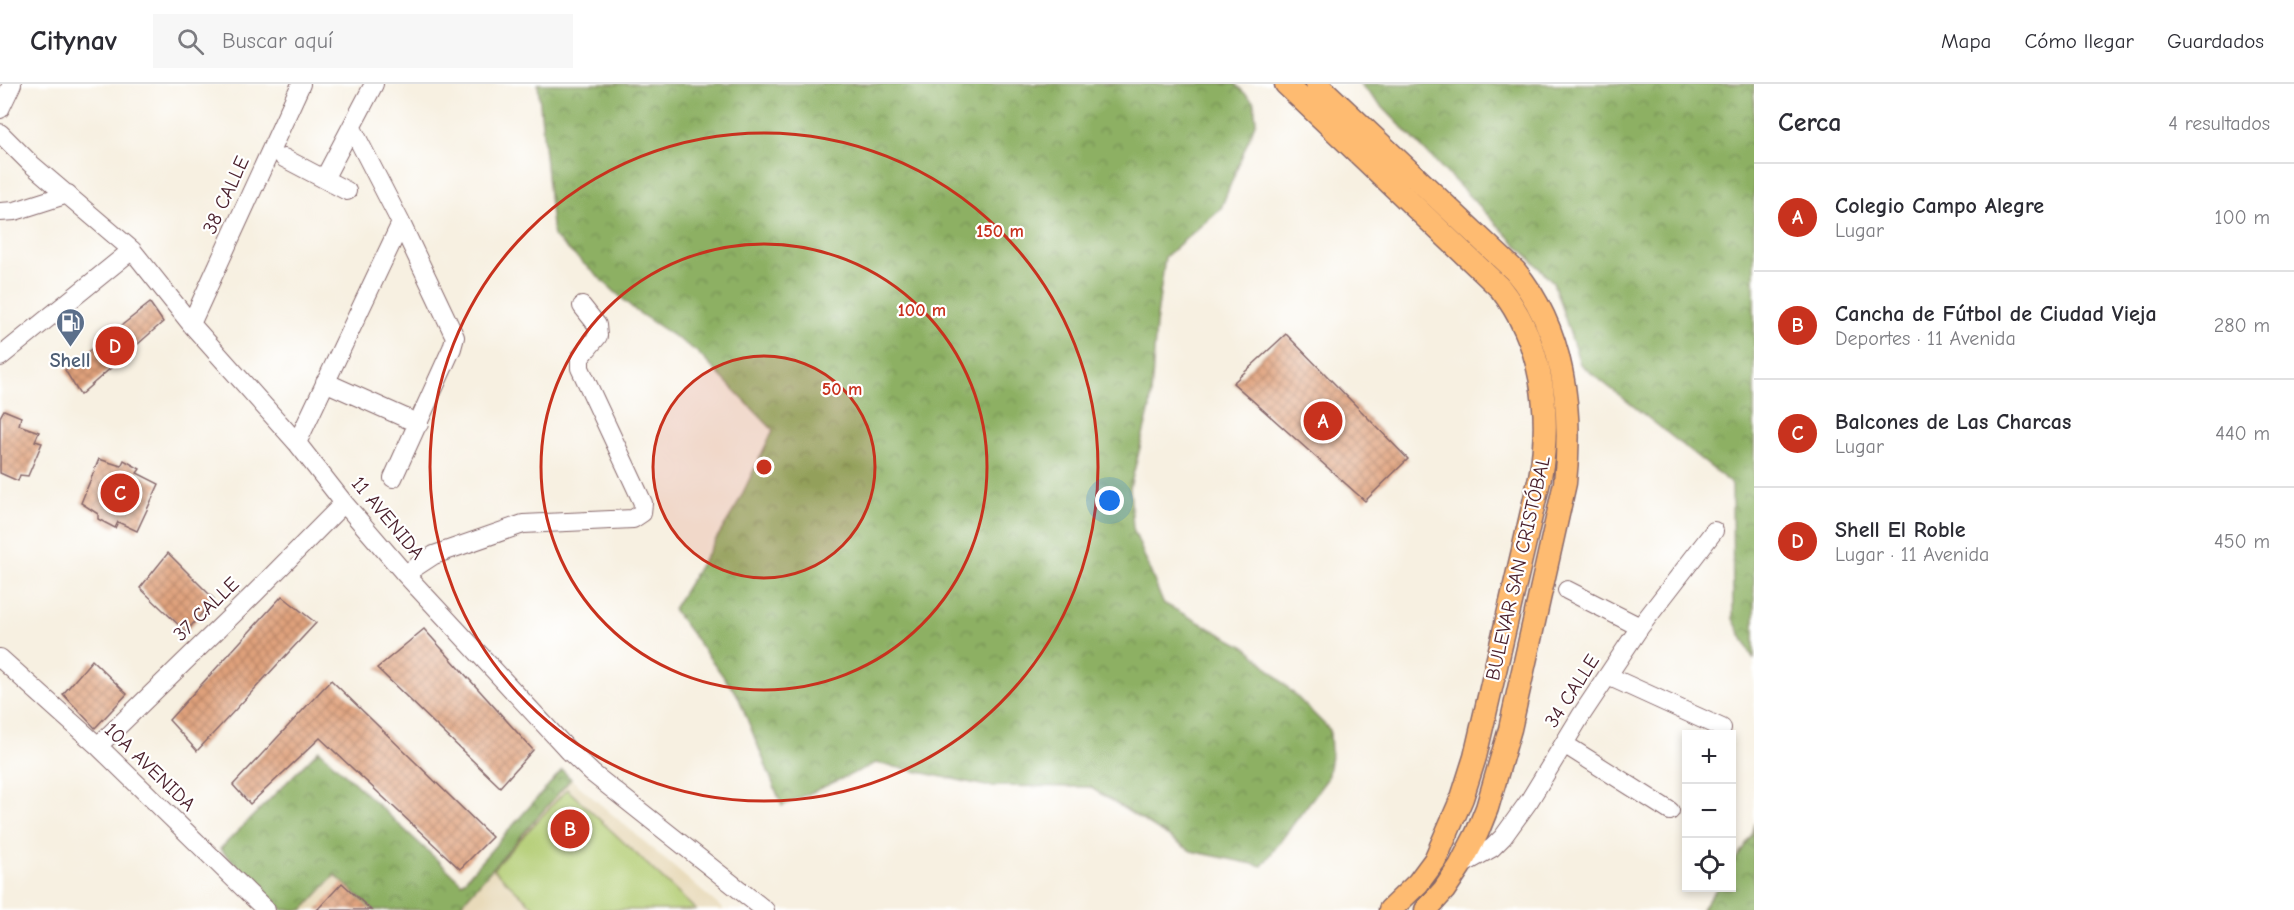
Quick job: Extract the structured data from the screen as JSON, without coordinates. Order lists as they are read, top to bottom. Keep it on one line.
{"streets":{"main road":["BULEVAR SAN CRISTÓBAL"],"street":["38 CALLE","11 AVENIDA","37 CALLE","34 CALLE","10A AVENIDA"]},"crossings":[["38 CALLE","11 AVENIDA"],["11 AVENIDA","37 CALLE"],["BULEVAR SAN CRISTÓBAL","34 CALLE"],["37 CALLE","10A AVENIDA"]],"places":{"fuel station":["Shell"]},"page":{"header":"Citynav","search":"Buscar aquí","nav":["Mapa","Cómo llegar","Guardados"],"heading":["Cerca","4 resultados"],"list":[{"mark":"A","name":"Colegio Campo Alegre","note":"Lugar","value":"100 m"},{"mark":"B","name":"Cancha de Fútbol de Ciudad Vieja","note":"Deportes · 11 Avenida","value":"280 m"},{"mark":"C","name":"Balcones de Las Charcas","note":"Lugar","value":"440 m"},{"mark":"D","name":"Shell El Roble","note":"Lugar · 11 Avenida","value":"450 m"}],"pins":["D","A","C","B"],"map_buttons":["+","−"]},"rings":["150 m","100 m","50 m"]}
